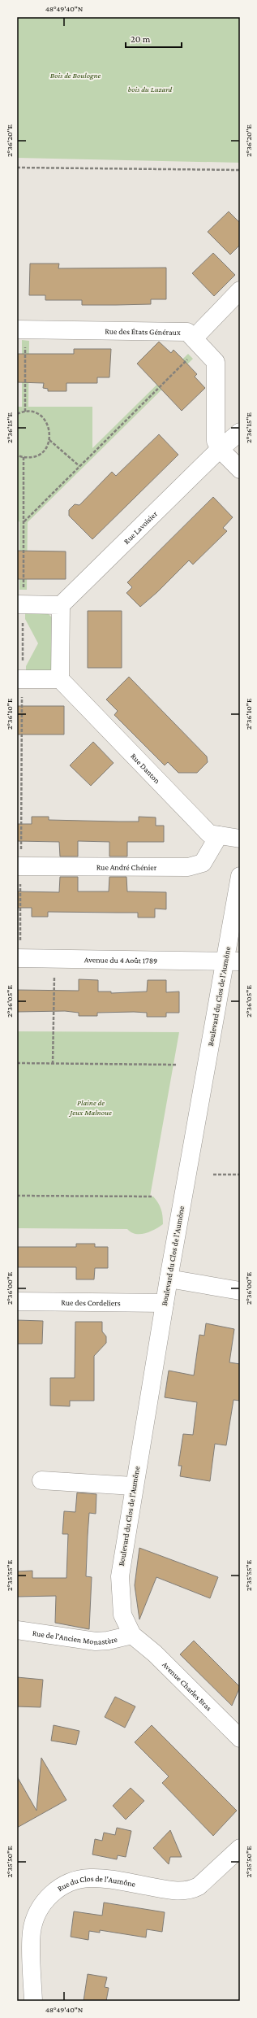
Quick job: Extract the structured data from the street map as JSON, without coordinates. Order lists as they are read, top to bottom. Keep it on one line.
{"streets":{"street":["Rue des États Généraux","Rue Lavoisier","Rue Danton","Rue André Chénier","Avenue du 4 Août 1789","Boulevard du Clos de l'Aumône","Rue des Cordeliers","Rue de l'Ancien Monastère","Avenue Charles Bras","Rue du Clos de l'Aumône"]},"crossings":[["Rue des États Généraux","Rue Lavoisier"],["Rue Danton","Rue André Chénier"],["Avenue du 4 Août 1789","Boulevard du Clos de l'Aumône"],["Boulevard du Clos de l'Aumône","Rue des Cordeliers"],["Boulevard du Clos de l'Aumône","Rue de l'Ancien Monastère"],["Boulevard du Clos de l'Aumône","Avenue Charles Bras"],["Rue de l'Ancien Monastère","Avenue Charles Bras"]],"parks":["Bois de Boulogne","bois du Luzard","Plaine de Jeux Malnoue"],"scale_bar":"20 m","coordinates":["48°49'40\"N","2°36'20\"E","2°36'15\"E","2°36'10\"E","2°36'05\"E","2°36'00\"E","2°35'55\"E","2°35'50\"E"]}
